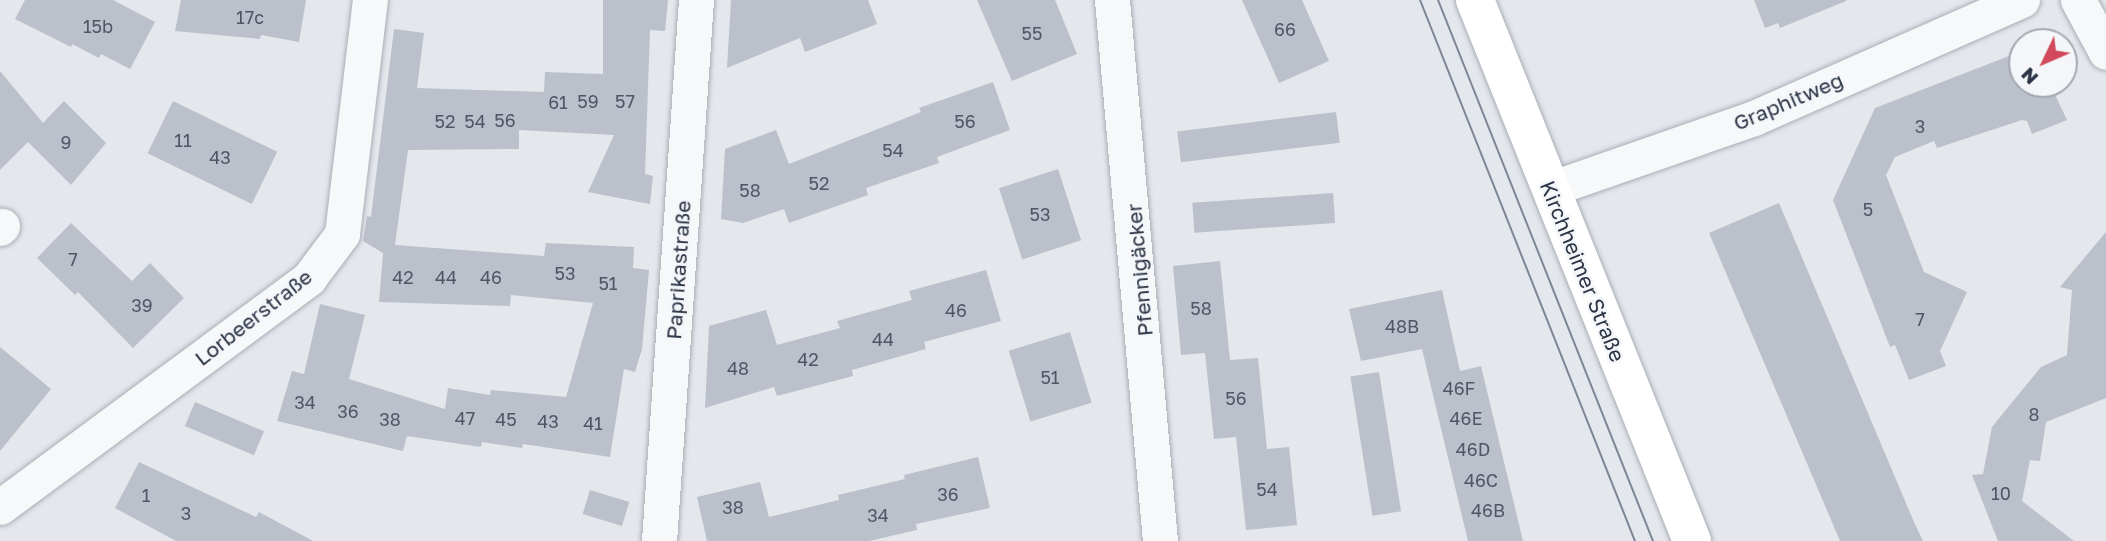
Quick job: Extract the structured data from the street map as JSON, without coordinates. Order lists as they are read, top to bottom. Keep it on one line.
{"streets":{"main road":["Kirchheimer Straße"],"street":["Graphitweg","Paprikastraße","Pfennigäcker","Lorbeerstraße"]},"crossings":[["Graphitweg","Kirchheimer Straße"]],"house_numbers":["17c","15b","66","55","59","57","61","56","52","54","56","3","11","9","54","43","52","58","5","53","7","53","42","44","46","51","39","58","46","7","48B","44","42","48","51","46F","56","34","36","8","47","46E","38","45","43","41","46D","46C","54","10","36","1","38","46B","3","34"],"north":"bottom left"}
